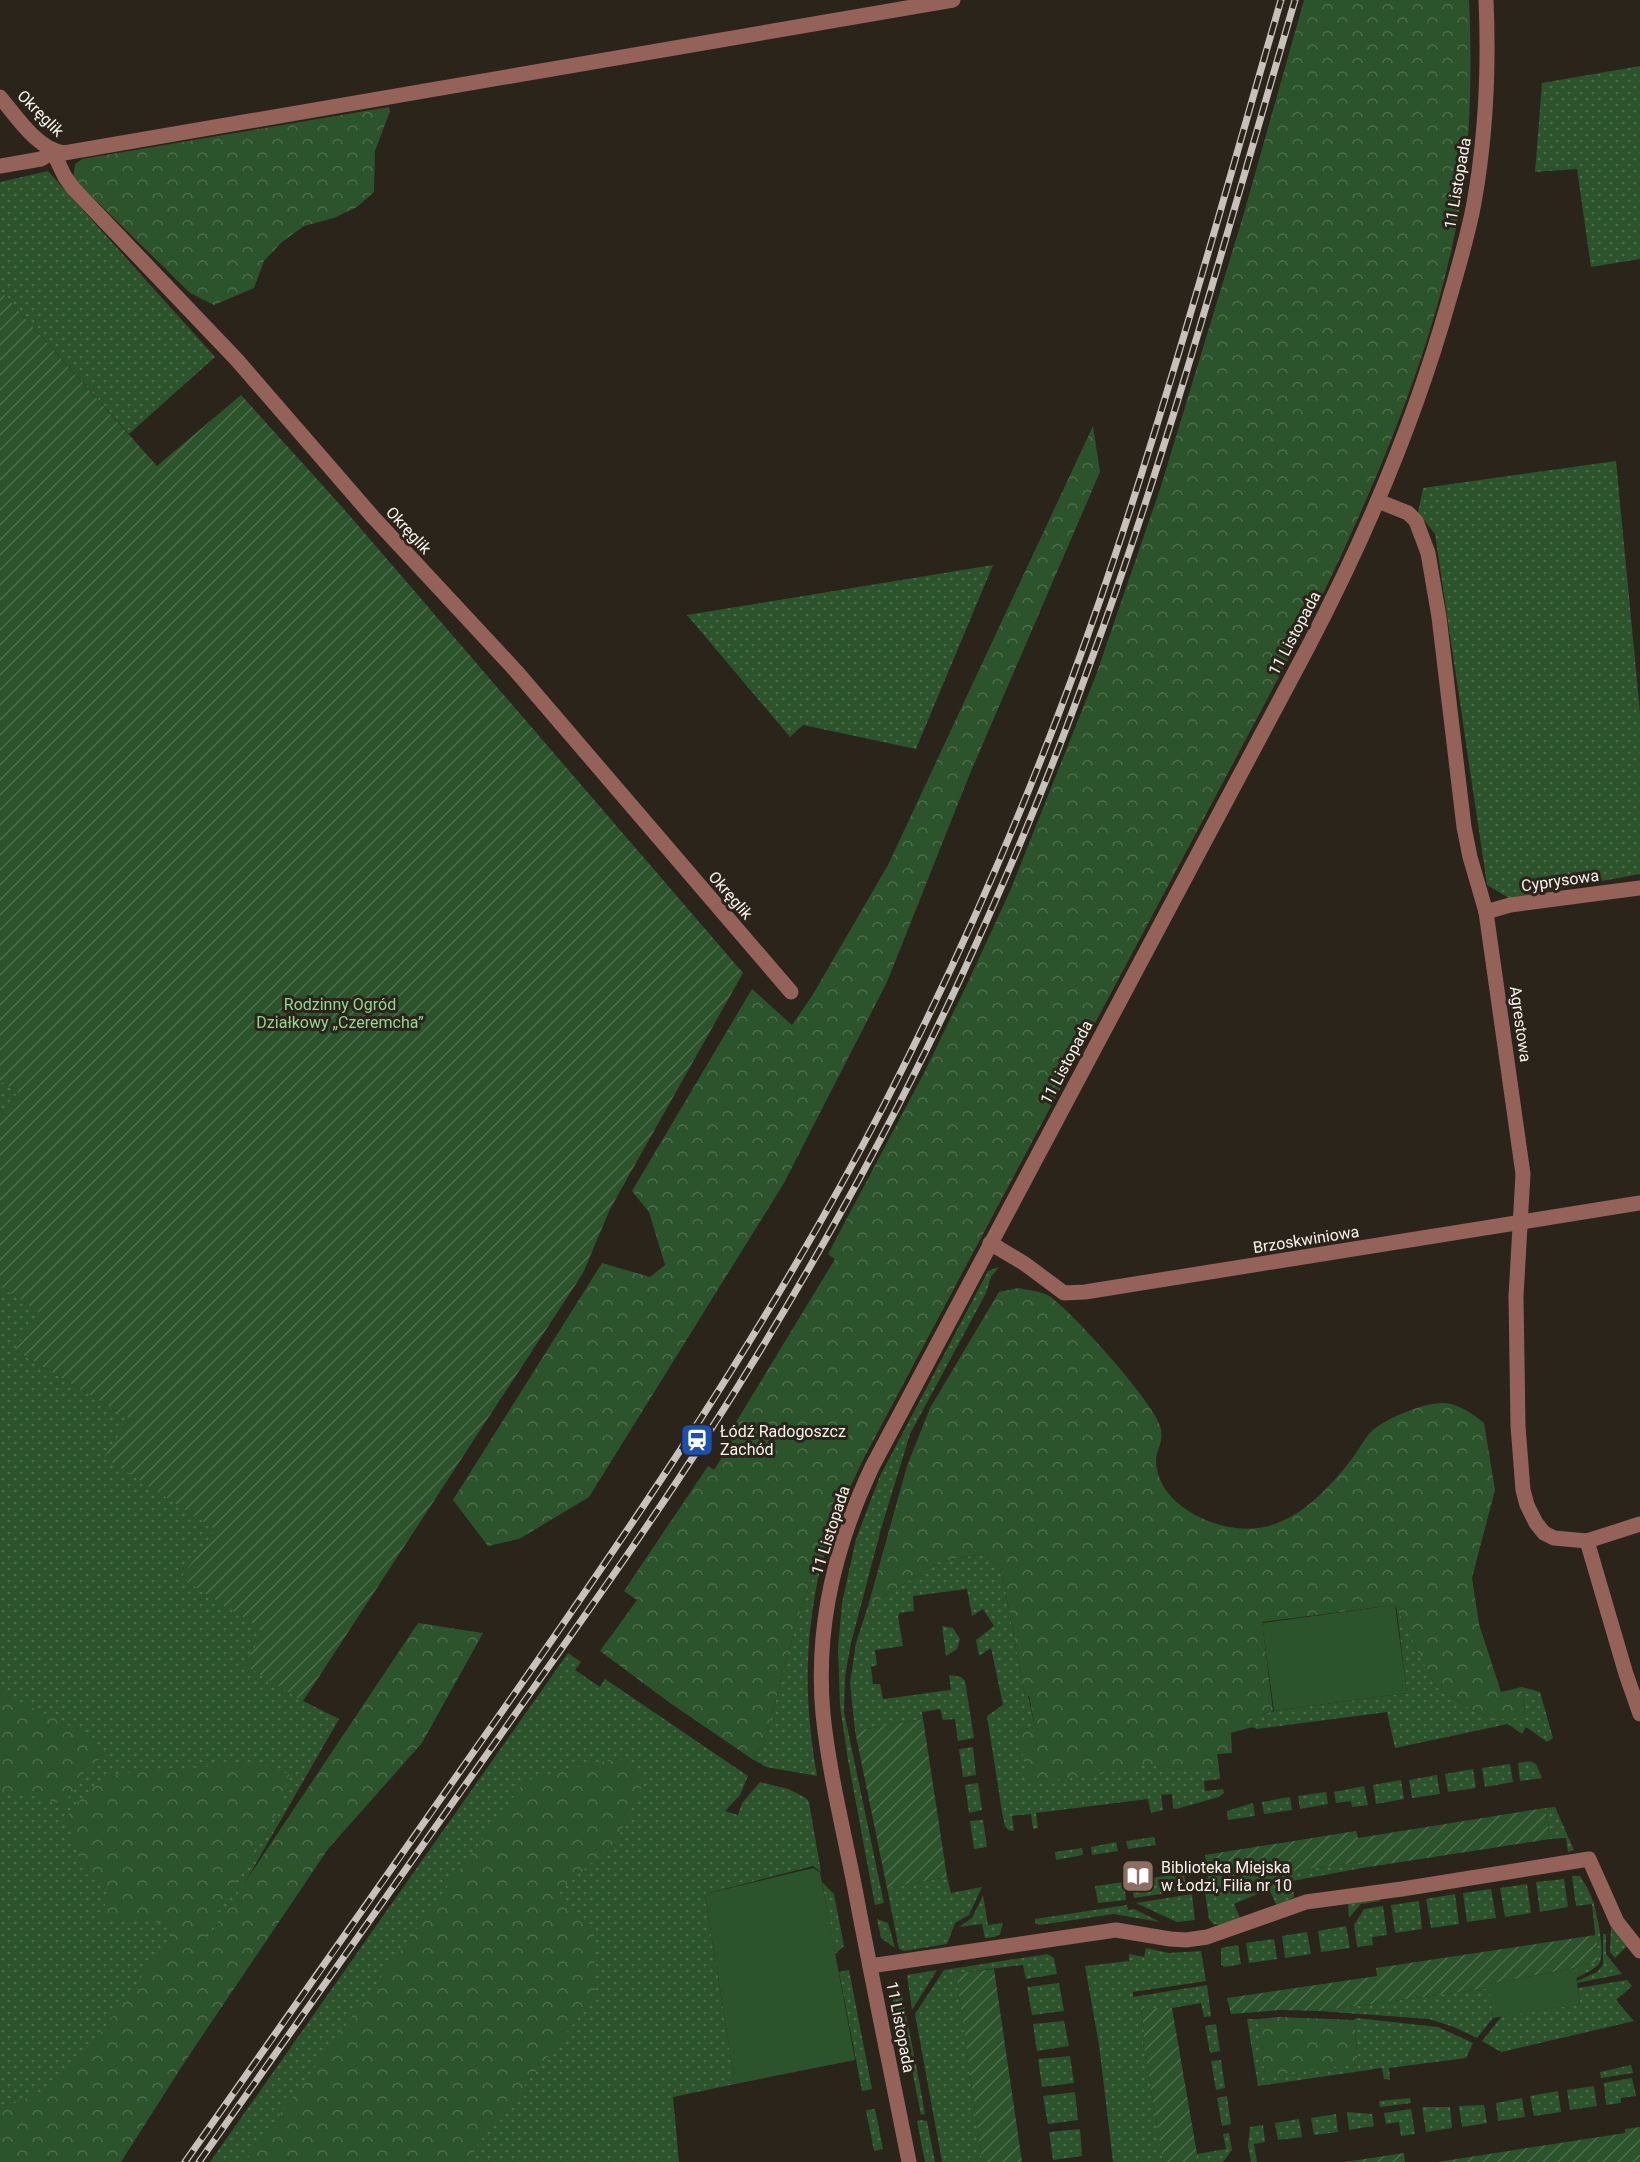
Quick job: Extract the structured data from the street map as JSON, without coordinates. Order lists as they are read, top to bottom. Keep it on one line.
{"streets":{"street":["Okręglik","11 Listopada","Cyprysowa","Agrestowa","Brzoskwiniowa"]},"crossings":[["11 Listopada","Agrestowa"],["11 Listopada","Brzoskwiniowa"],["Cyprysowa","Agrestowa"],["Agrestowa","Brzoskwiniowa"]],"parks":["Rodzinny Ogród Działkowy „Czeremcha”"],"places":{"station":["Łódź Radogoszcz Zachód"],"library":["Biblioteka Miejska w Łodzi, Filia nr 10"]}}
